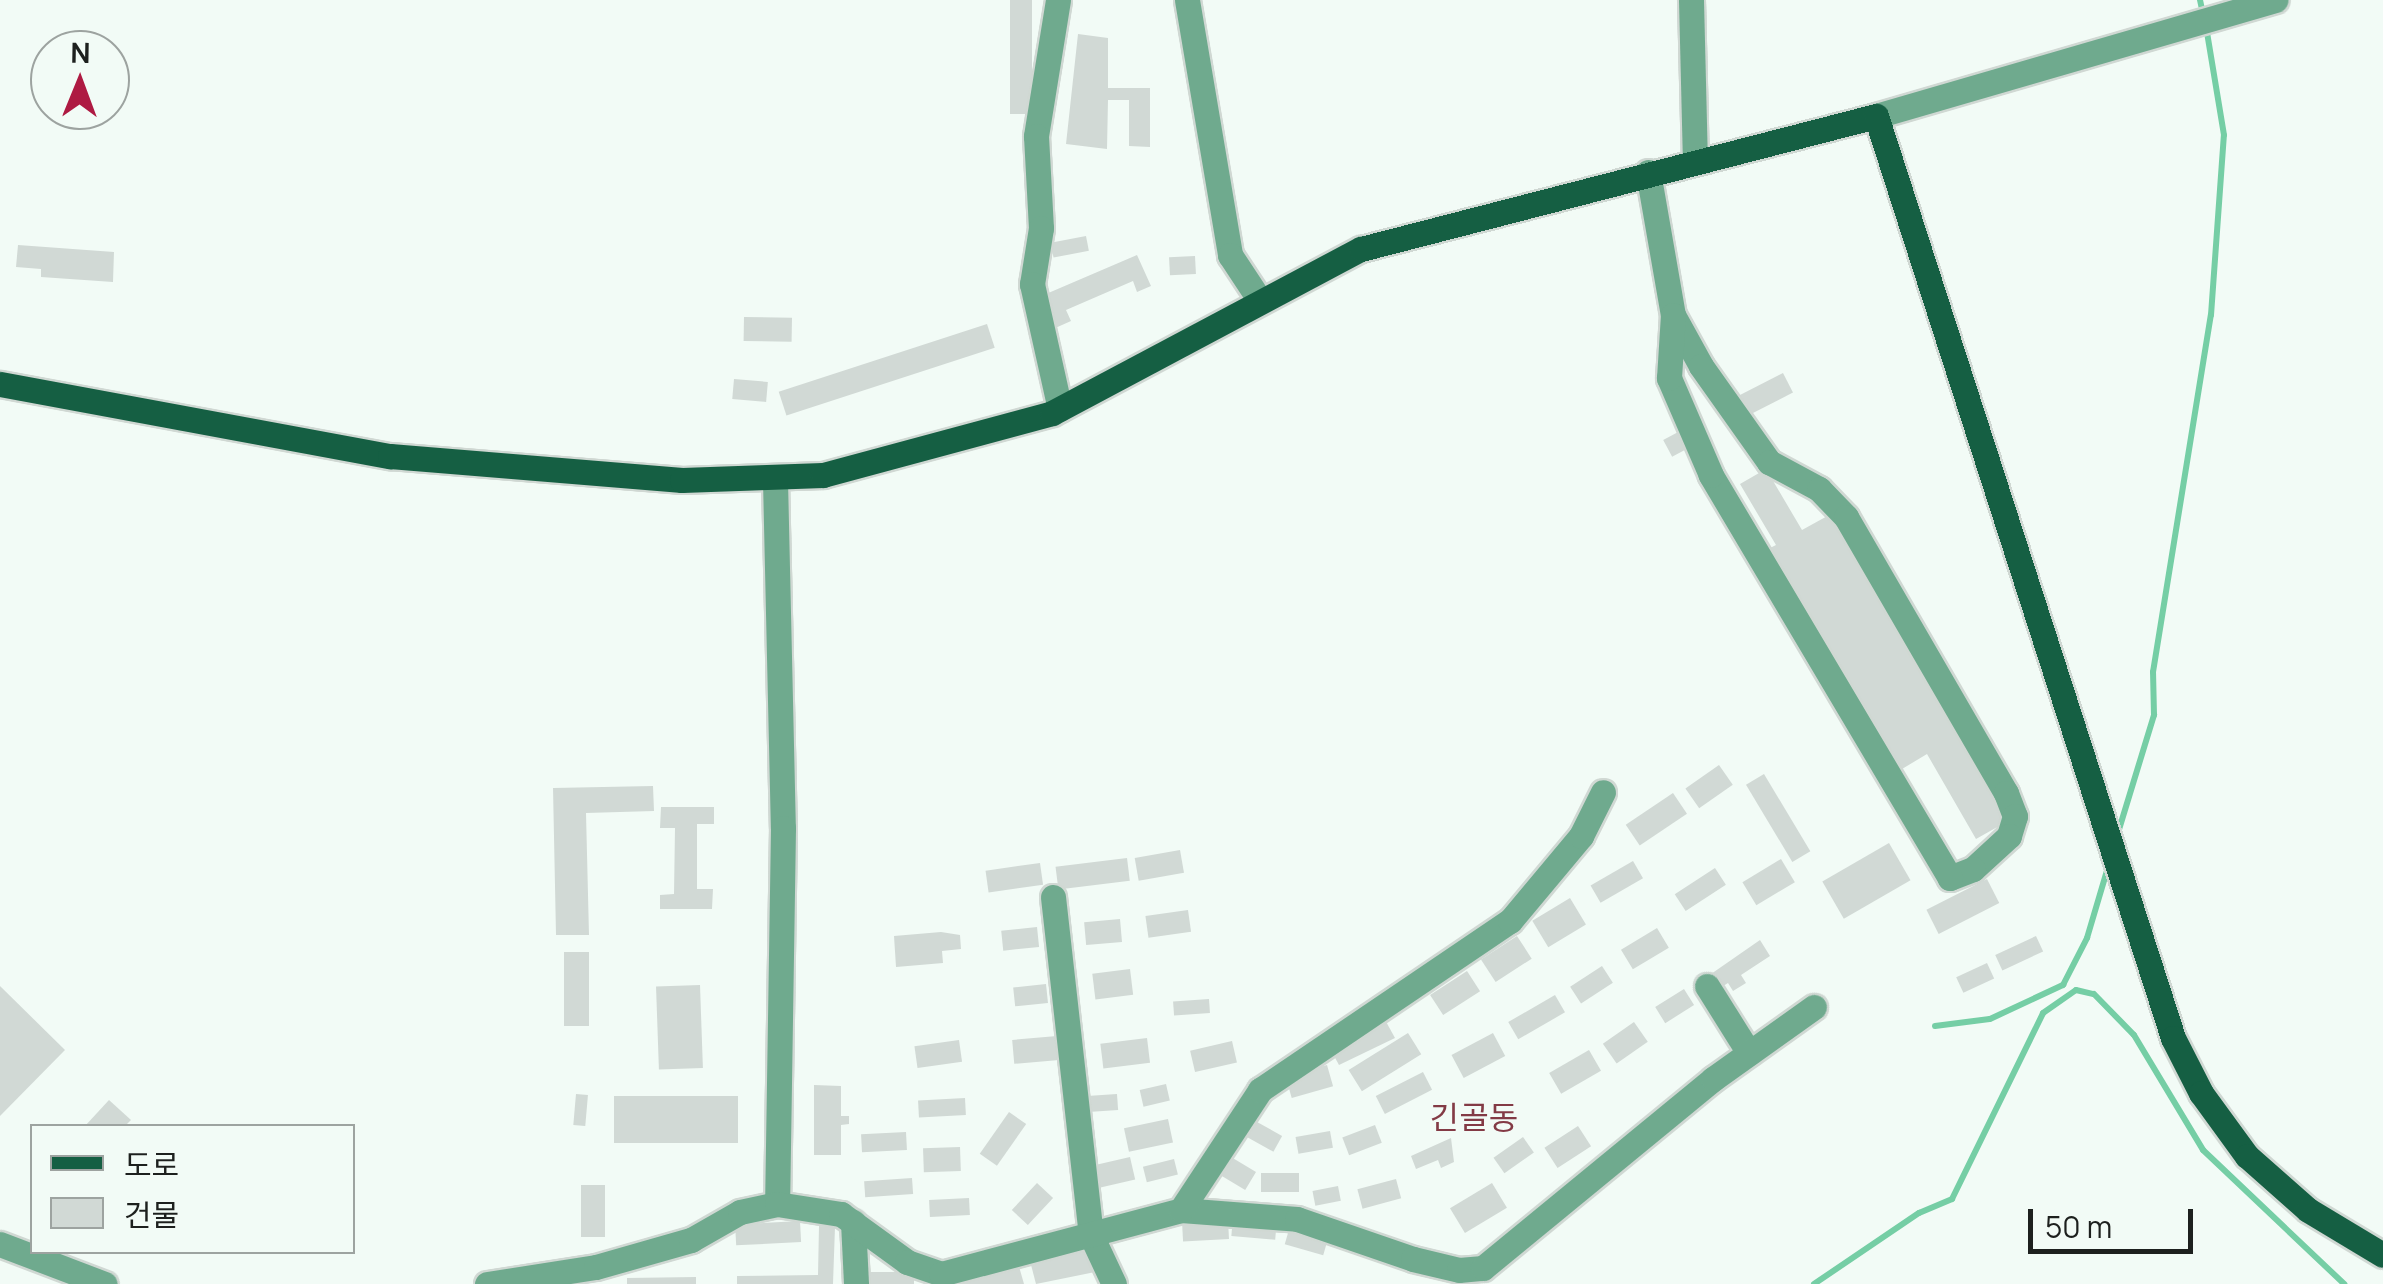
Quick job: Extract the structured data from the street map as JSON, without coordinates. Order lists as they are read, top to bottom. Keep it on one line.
{"districts":["긴골동"],"legend":["도로","건물"],"scale_bar":"50 m","north":"top"}
